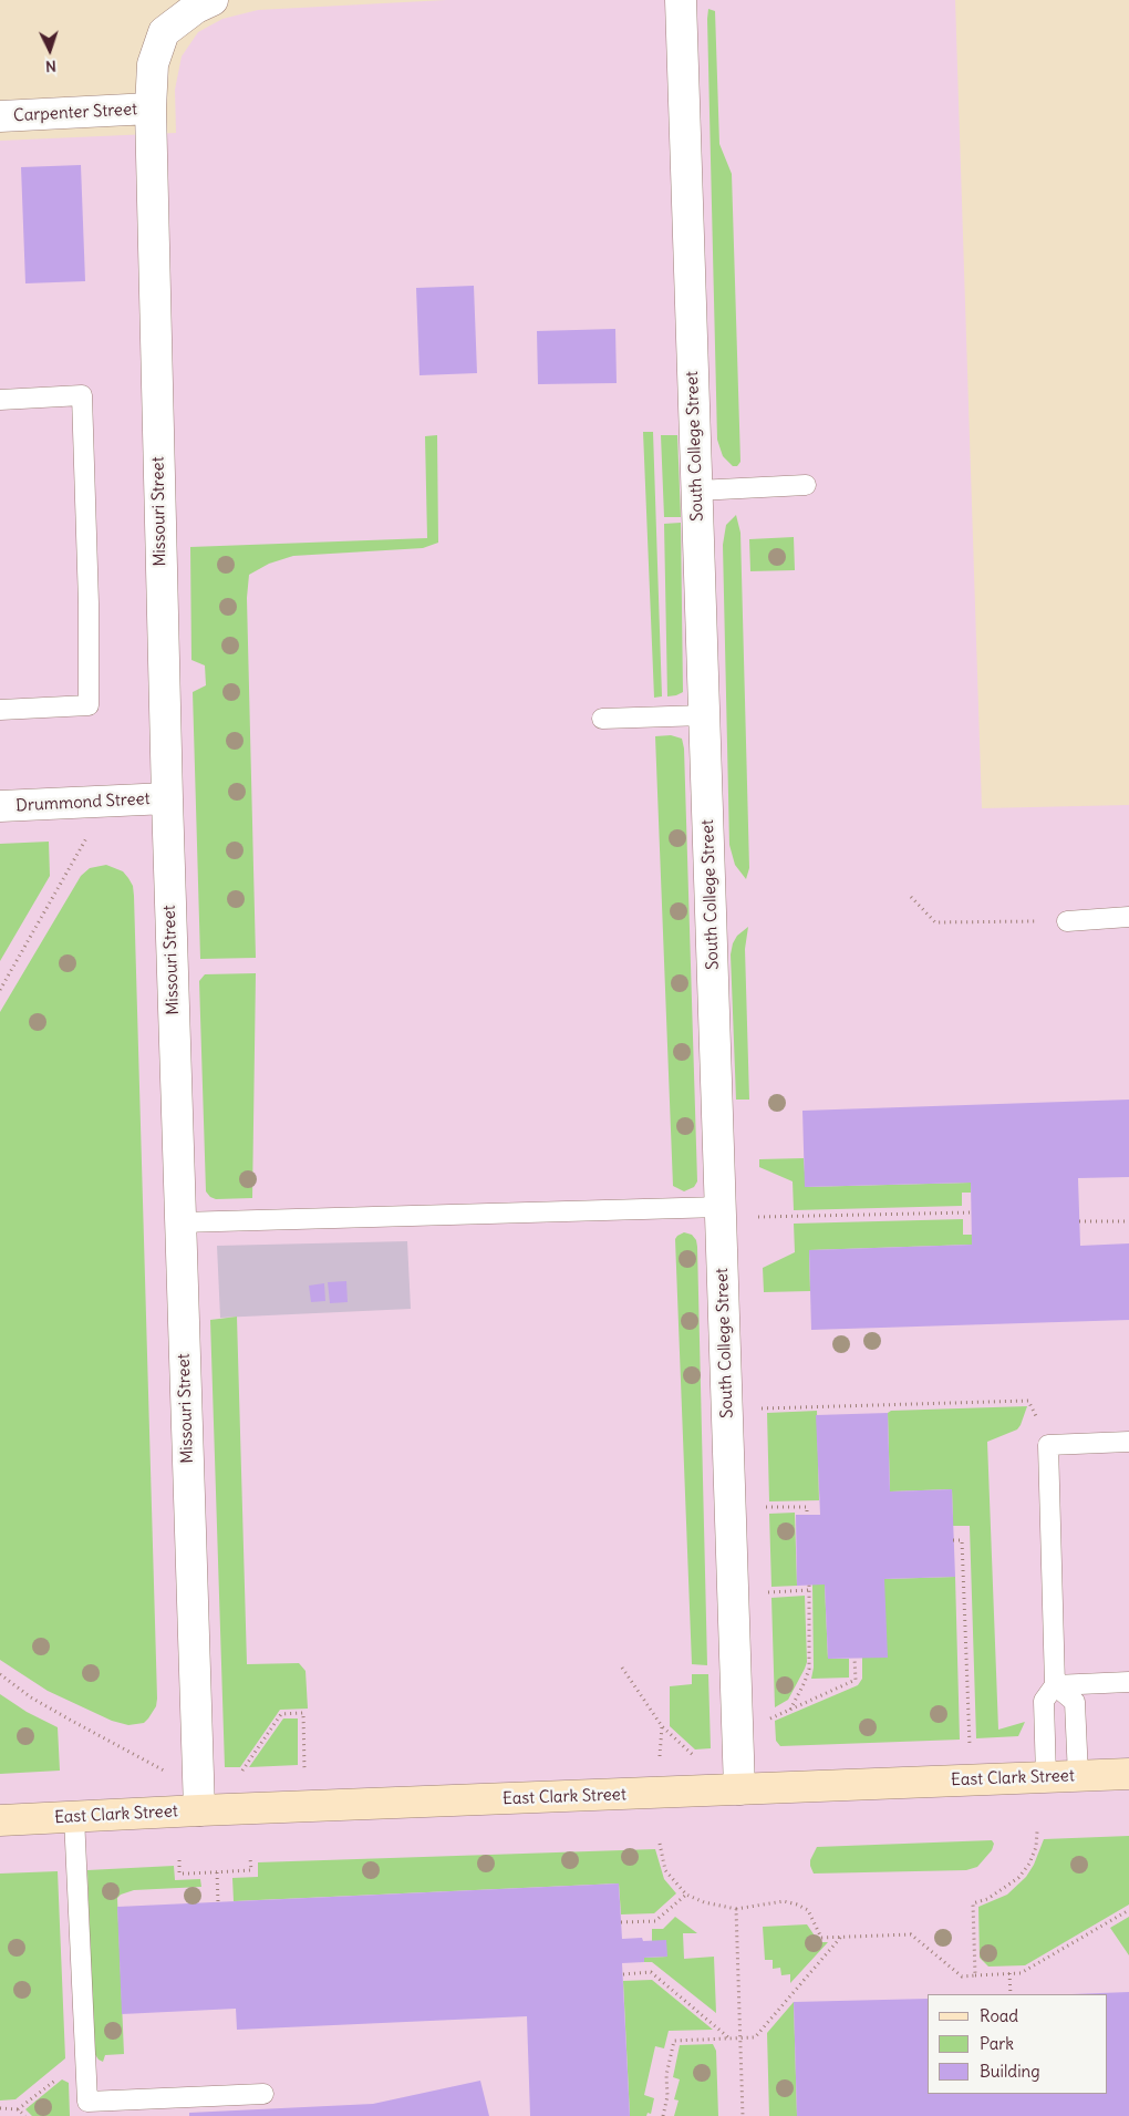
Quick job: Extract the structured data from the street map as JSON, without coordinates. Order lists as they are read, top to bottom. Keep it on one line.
{"streets":{"street":["Carpenter Street","South College Street","Missouri Street","Drummond Street","East Clark Street"]},"crossings":[["Carpenter Street","Missouri Street"],["South College Street","East Clark Street"],["Missouri Street","Drummond Street"],["Missouri Street","East Clark Street"]],"legend":["Road","Park","Building"],"north":"bottom"}
